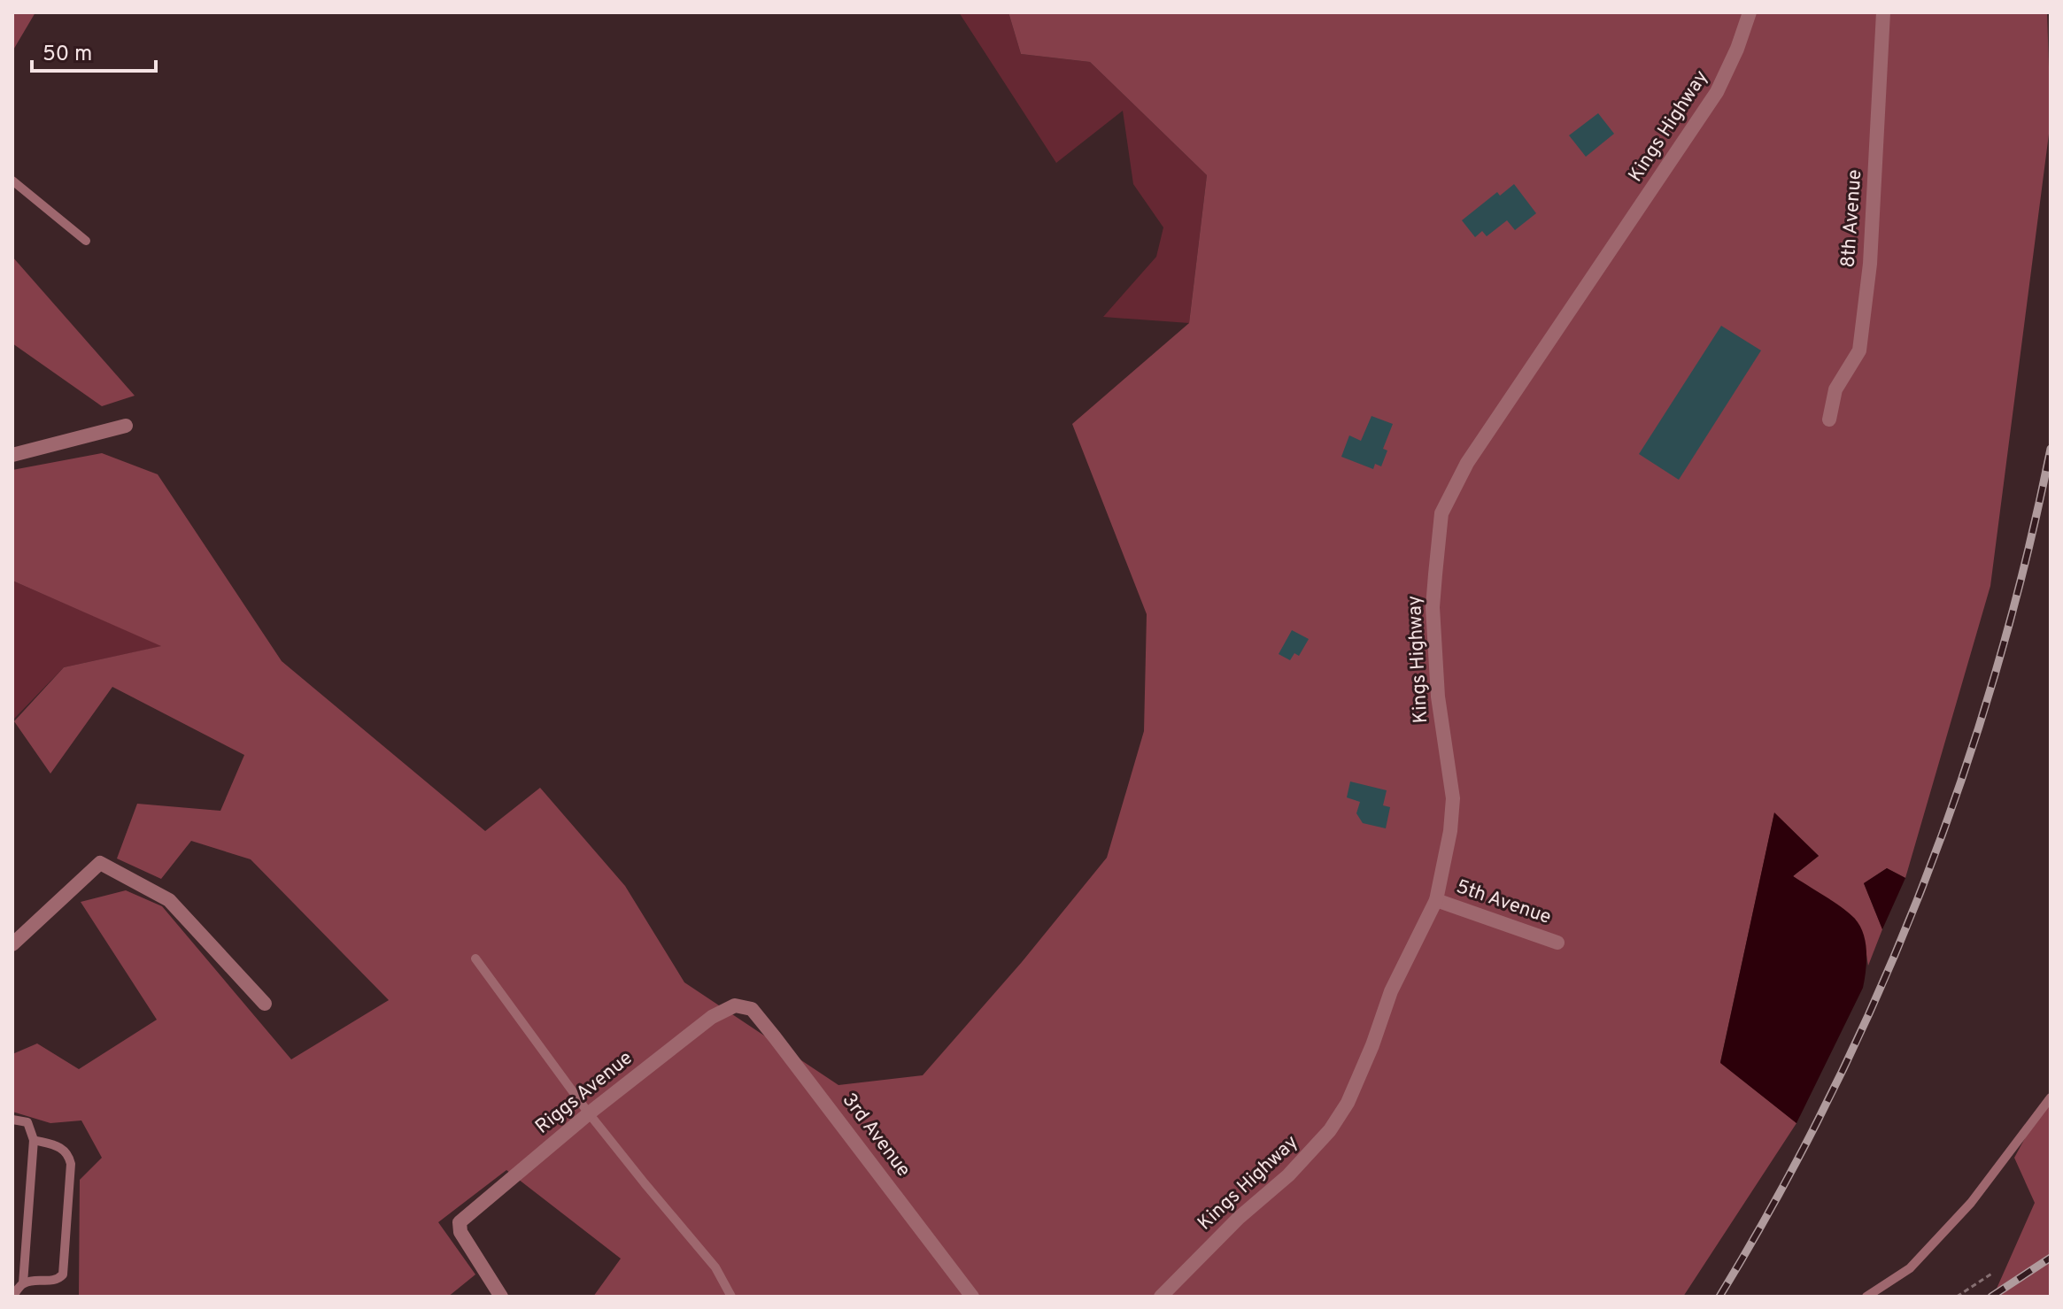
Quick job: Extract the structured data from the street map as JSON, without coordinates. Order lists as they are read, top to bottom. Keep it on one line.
{"streets":{"street":["Kings Highway","8th Avenue","5th Avenue","Riggs Avenue","3rd Avenue"]},"crossings":[["Kings Highway","5th Avenue"],["Riggs Avenue","3rd Avenue"]],"scale_bar":"50 m"}
